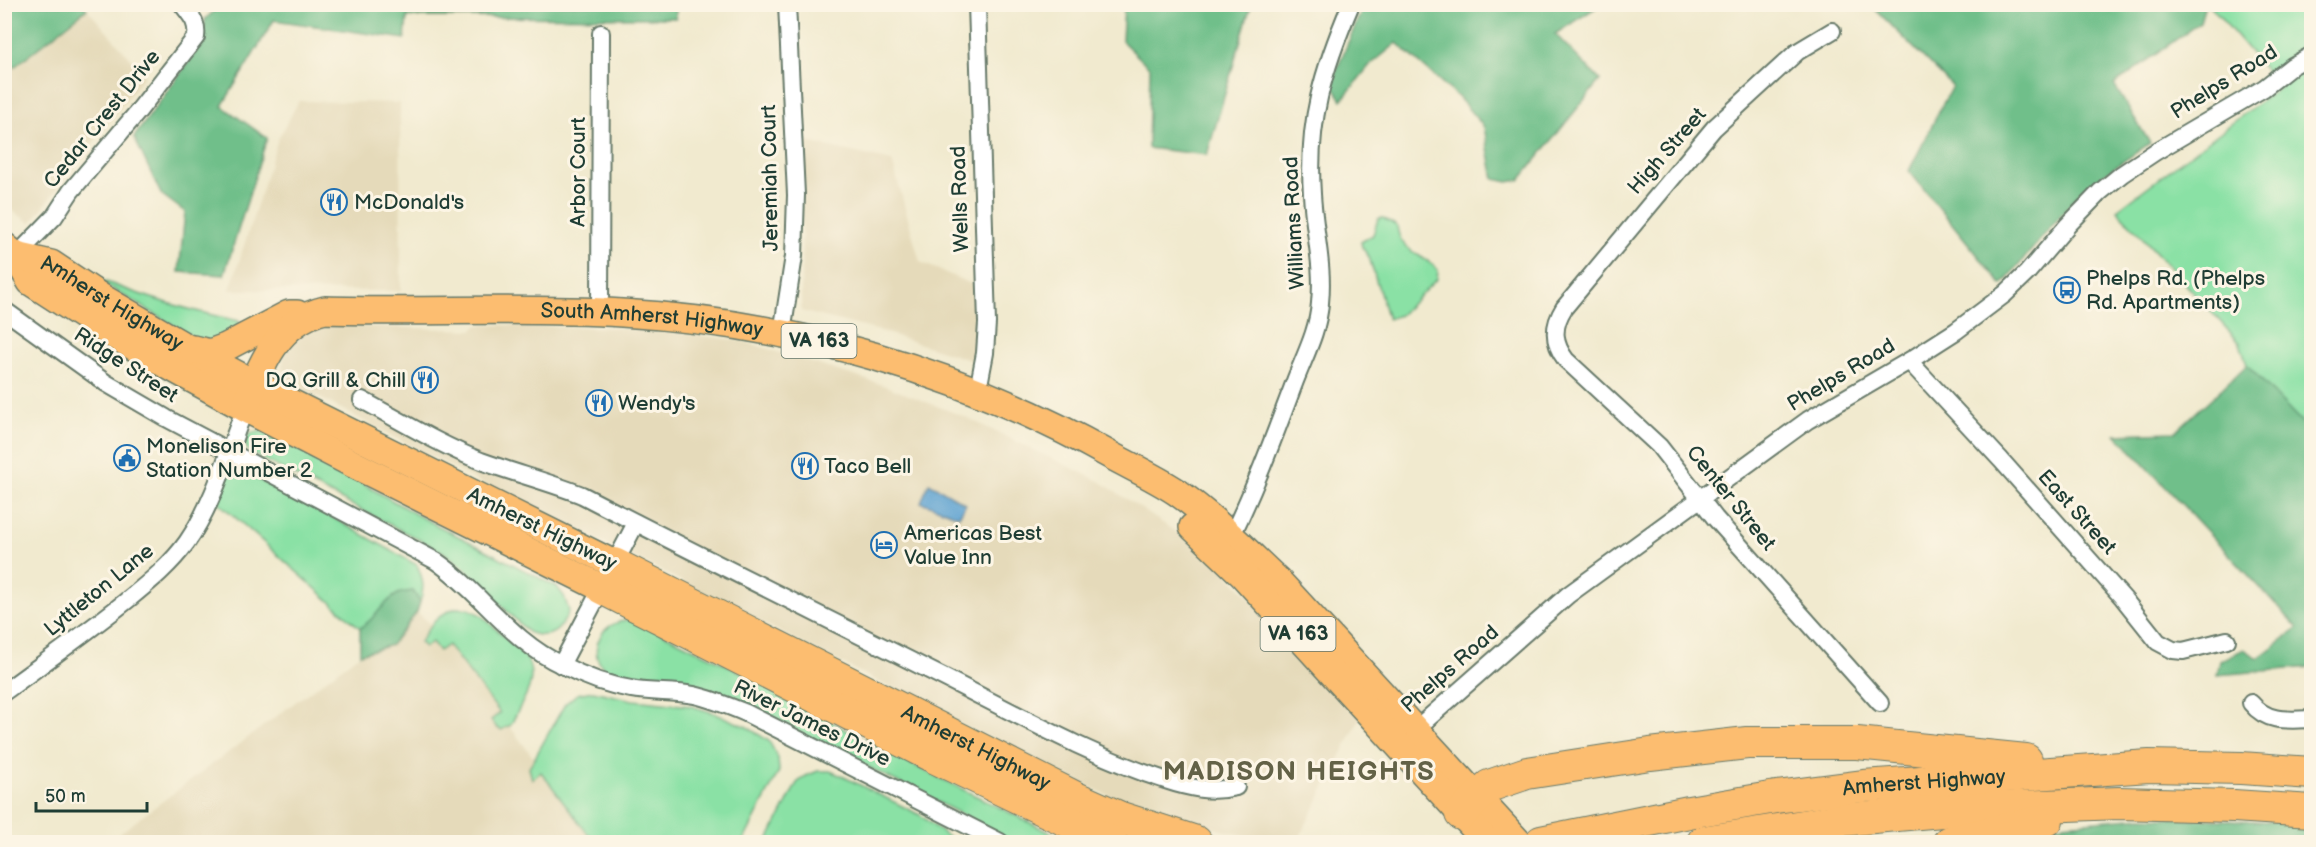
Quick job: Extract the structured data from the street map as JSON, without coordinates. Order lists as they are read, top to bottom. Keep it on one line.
{"streets":{"highway":["Amherst Highway"],"main road":["South Amherst Highway","VA 163"],"street":["Phelps Road","Cedar Crest Drive","High Street","Arbor Court","Jeremiah Court","Wells Road","Williams Road","Ridge Street","Center Street","East Street","Lyttleton Lane","River James Drive"]},"crossings":[["Phelps Road","South Amherst Highway"],["Phelps Road","Center Street"],["Phelps Road","East Street"],["Cedar Crest Drive","Amherst Highway"],["High Street","Center Street"],["Arbor Court","South Amherst Highway"],["Jeremiah Court","South Amherst Highway"],["Wells Road","South Amherst Highway"],["Williams Road","South Amherst Highway"],["Amherst Highway","South Amherst Highway"],["Amherst Highway","Lyttleton Lane"],["South Amherst Highway","Lyttleton Lane"],["Ridge Street","Lyttleton Lane"],["Ridge Street","River James Drive"],["Lyttleton Lane","River James Drive"]],"districts":["MADISON HEIGHTS"],"places":{"restaurant":["McDonald's","DQ Grill & Chill","Wendy's","Taco Bell"],"bus stop":["Phelps Rd. (Phelps Rd. Apartments)"],"public building":["Monelison Fire Station Number 2"],"hotel":["Americas Best Value Inn"]},"scale_bar":"50 m"}
